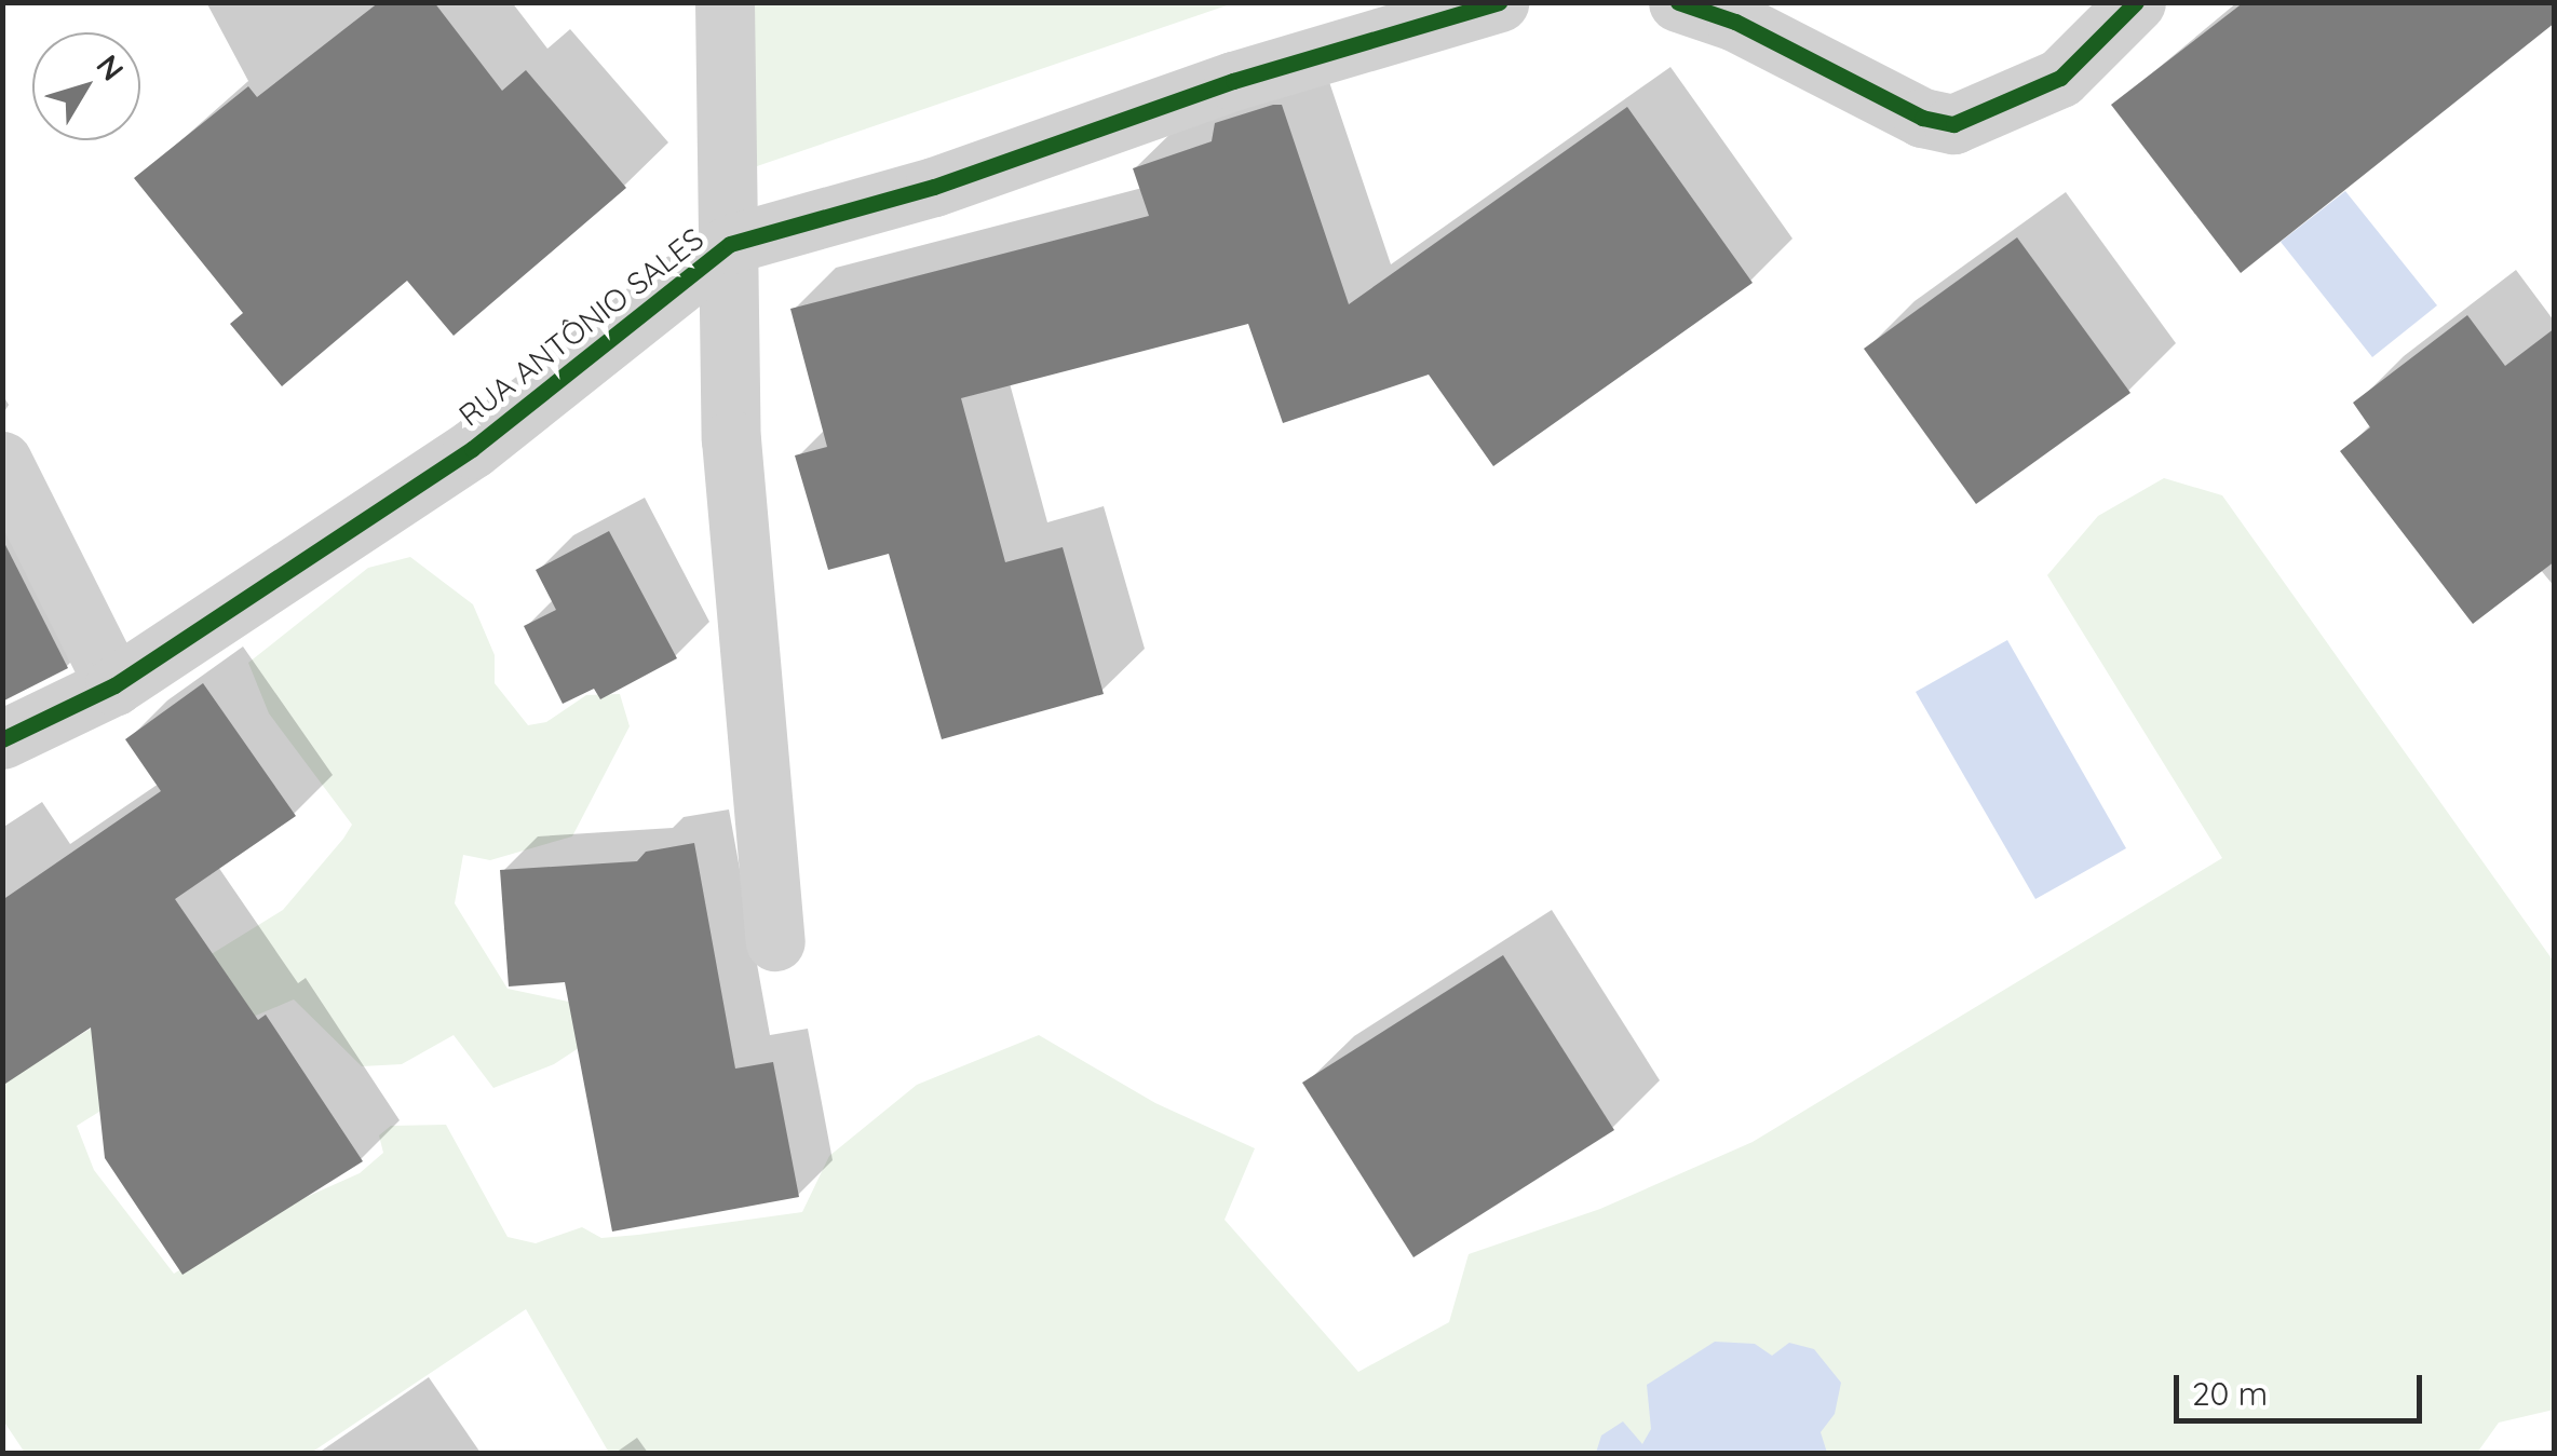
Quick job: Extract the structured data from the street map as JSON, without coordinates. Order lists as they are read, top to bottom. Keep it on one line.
{"streets":{"street":["RUA ANTÔNIO SALES"]},"scale_bar":"20 m","north":"top right"}
